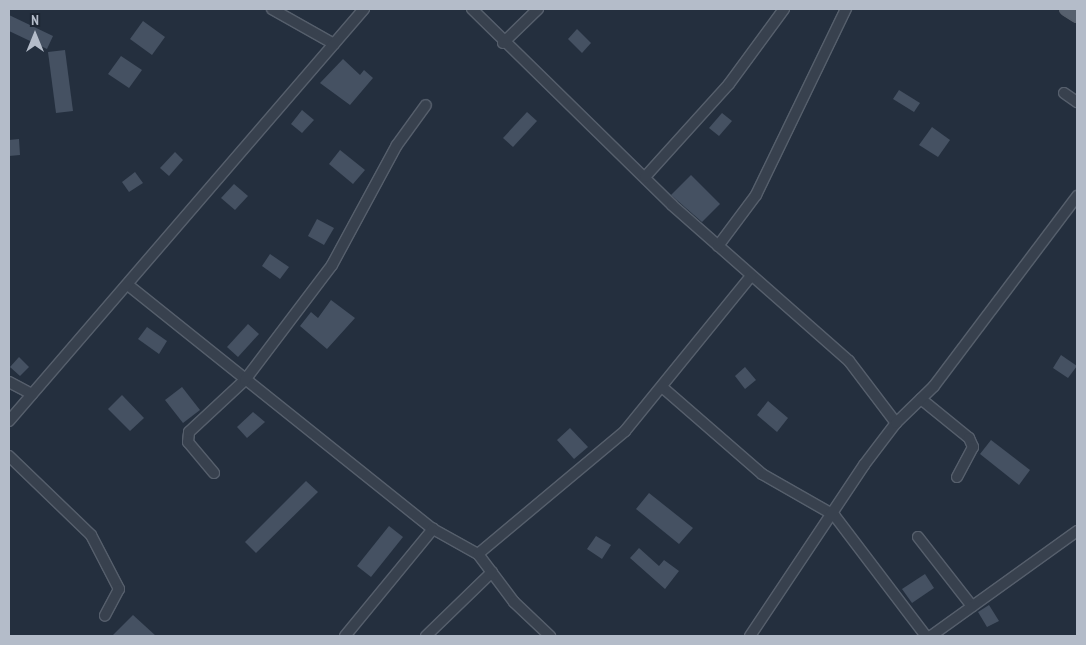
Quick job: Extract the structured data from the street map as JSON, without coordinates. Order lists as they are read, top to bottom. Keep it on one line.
{"north":"top"}
